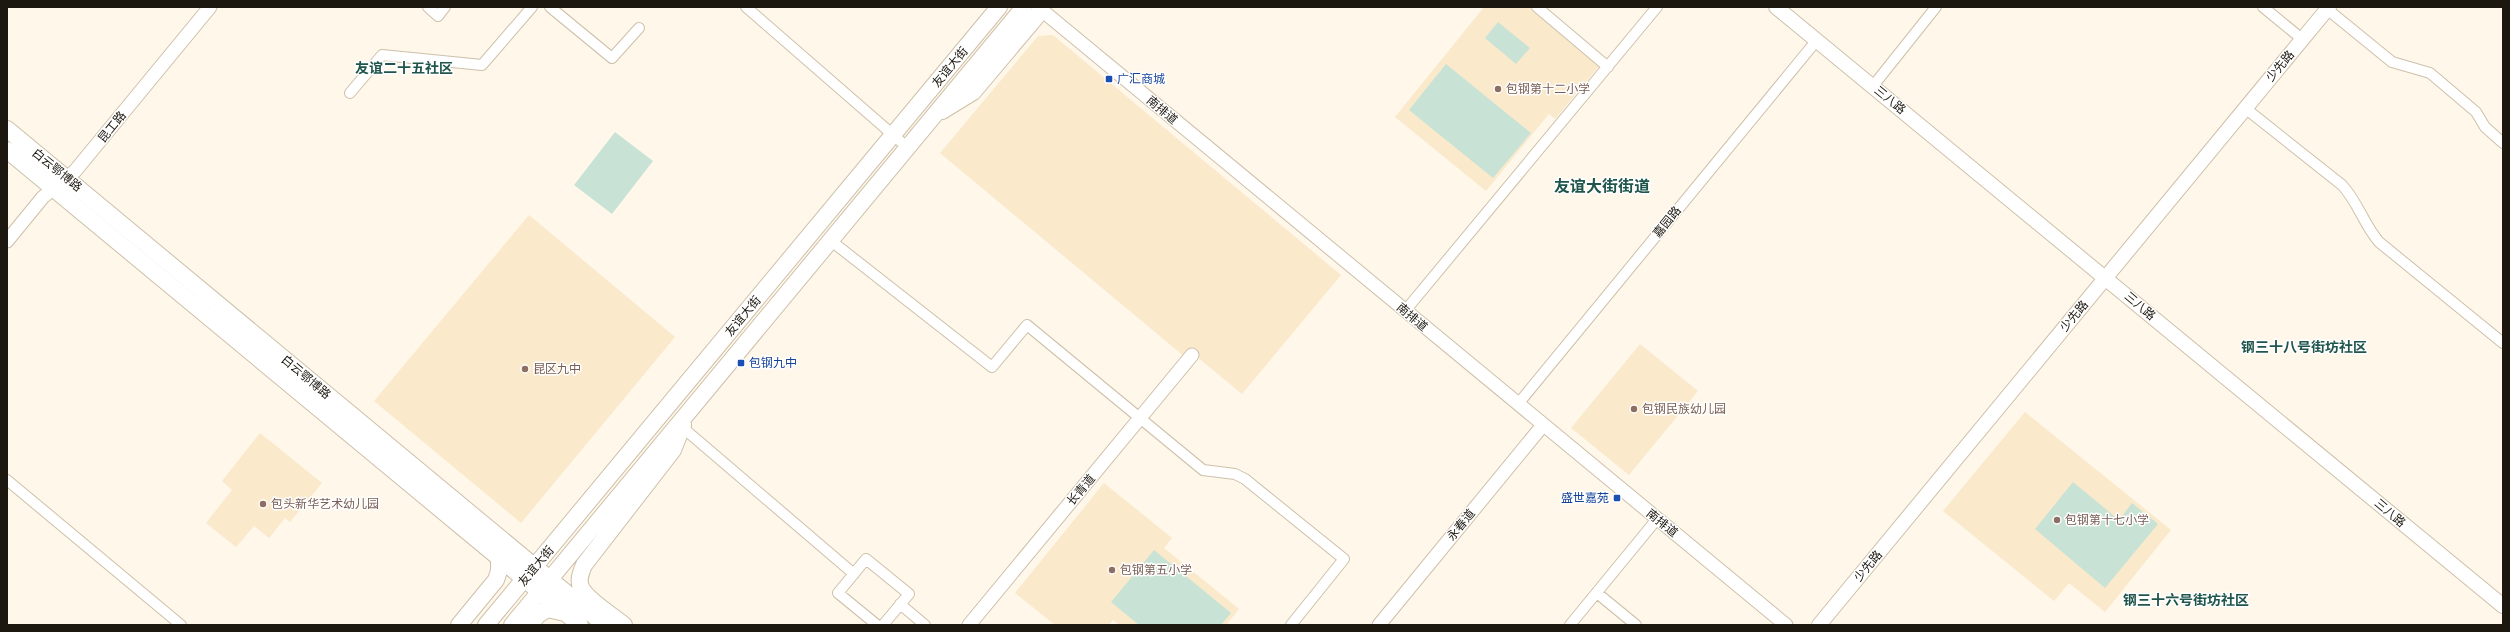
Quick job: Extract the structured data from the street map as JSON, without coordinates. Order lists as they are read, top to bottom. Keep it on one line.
{"streets":{"main road":["少先路","友谊大街","三八路","白云鄂博路"],"street":["南排道","昆工路","嘉园路","长青道","永春道"]},"crossings":[["少先路","三八路"],["友谊大街","白云鄂博路"],["三八路","嘉园路"],["南排道","嘉园路"],["南排道","永春道"],["昆工路","白云鄂博路"]],"districts":["友谊二十五社区","友谊大街街道","钢三十八号街坊社区","钢三十六号街坊社区"],"places":{"transit":["广汇商城","包钢九中","盛世嘉苑"],"other":["包钢第十二小学","昆区九中","包钢民族幼儿园","包头新华艺术幼儿园","包钢第十七小学","包钢第五小学"]}}
